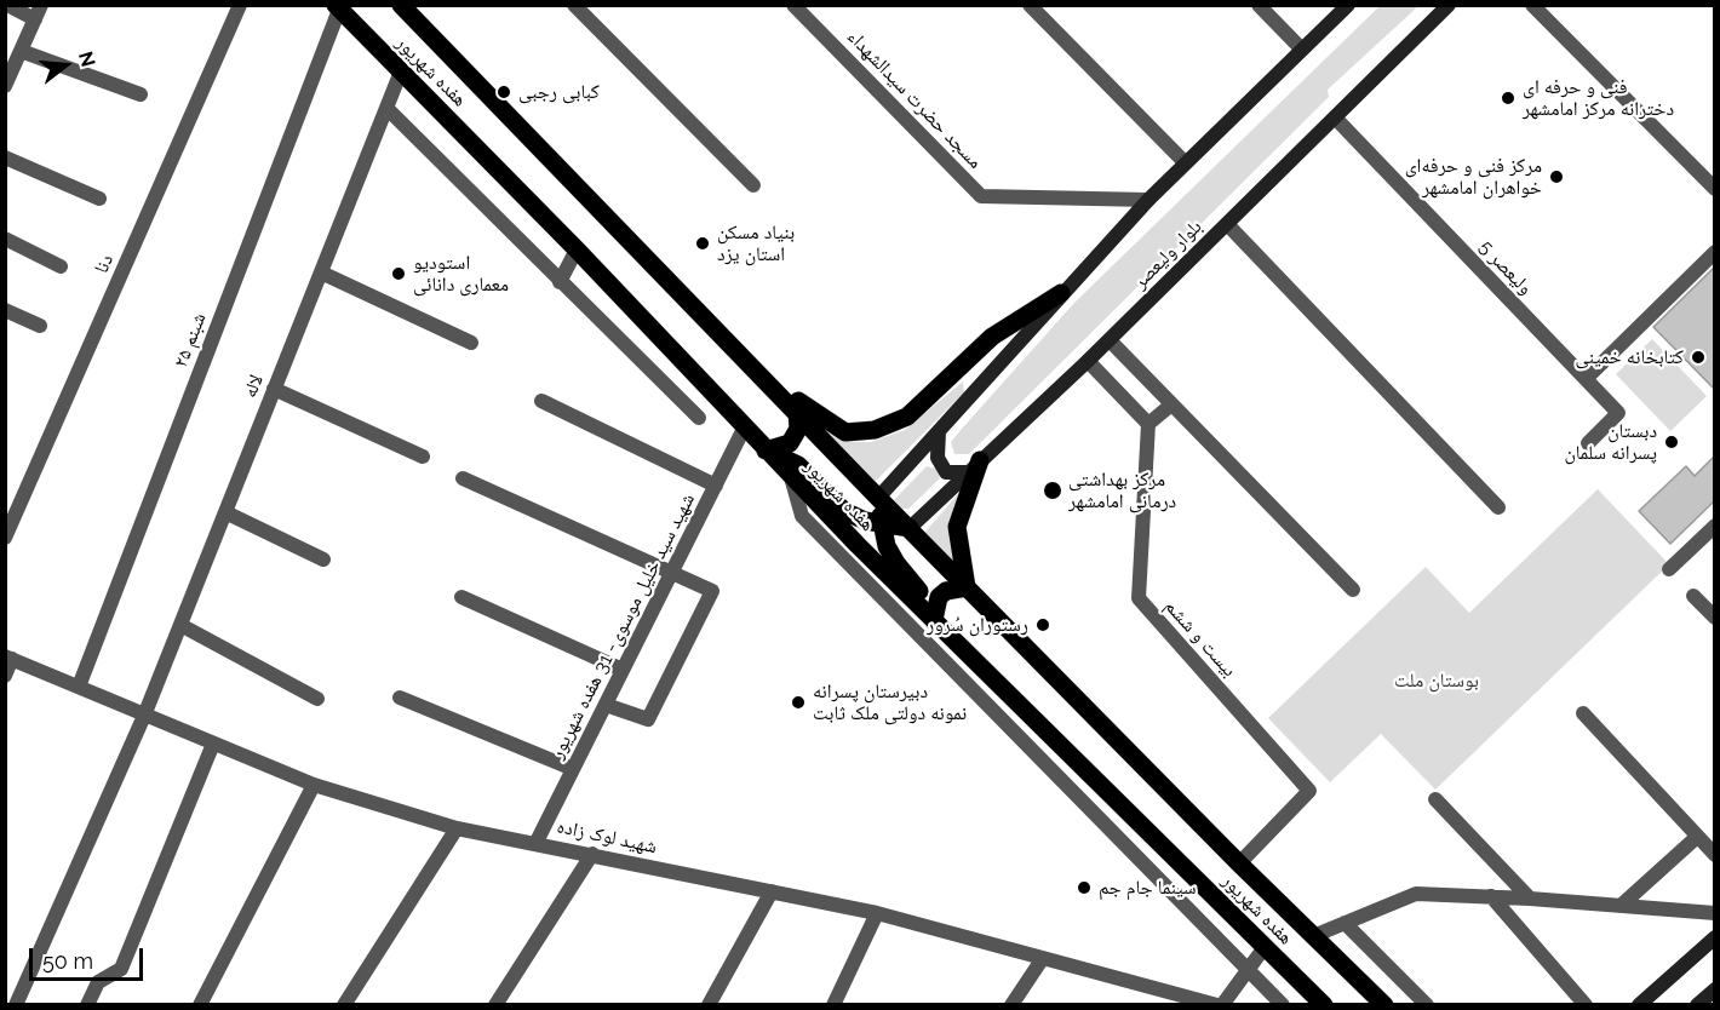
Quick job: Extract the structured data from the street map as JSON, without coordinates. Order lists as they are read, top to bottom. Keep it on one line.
{"streets":{"main road":["هفده شهریور","بلوار ولیعصر"],"street":["مسجد حضرت سیدالشهداء","دنا","ولیعصر 5","شبنم ۲۵","لاله","شهید سید خلیل موسوی- 31 هفده شهریور","بیست و ششم","شهید لوک زاده"]},"crossings":[["هفده شهریور","بلوار ولیعصر"],["هفده شهریور","شبنم ۲۵"],["هفده شهریور","لاله"],["هفده شهریور","شهید سید خلیل موسوی- 31 هفده شهریور"],["هفده شهریور","بیست و ششم"],["بلوار ولیعصر","ولیعصر 5"],["شبنم ۲۵","شهید لوک زاده"],["لاله","شهید لوک زاده"],["شهید سید خلیل موسوی- 31 هفده شهریور","شهید لوک زاده"]],"parks":["بوستان ملت"],"places":["کبابی رجبی","فنی و حرفه ای دخترانه مرکز امامشهر","مرکز فنی و حرفه‌ای خواهران امامشهر","بنیاد مسکن استان یزد","استودیو معماری دانائی","کتابخانه خمینی","دبستان پسرانه سلمان","مرکز بهداشتی درمانی امامشهر","رستوران سُرور","دبیرستان پسرانه نمونه دولتی ملک ثابت","سینما جام جم"],"scale_bar":"50 m","north":"right"}
